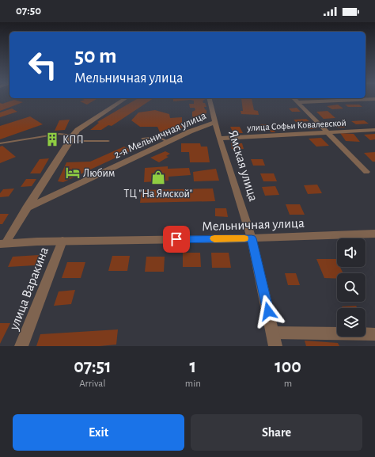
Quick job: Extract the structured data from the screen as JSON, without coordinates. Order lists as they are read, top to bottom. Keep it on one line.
{"streets":{"street":["улица Софьи Ковалевской","2-я Мельничная улица","Ямская улица","Мельничная улица","улица Варакина"]},"crossings":[["улица Софьи Ковалевской","Ямская улица"],["2-я Мельничная улица","Ямская улица"],["Ямская улица","Мельничная улица"],["Мельничная улица","улица Варакина"]],"places":{"building":["КПП"],"hotel":["Любим"],"shop":["ТЦ \"На Ямской\""]},"page":{"status":"07:50","turn":["50 m","Мельничная улица"],"eta":["07:51","Arrival","1","min","100","m"],"buttons":["Exit","Share"]}}
